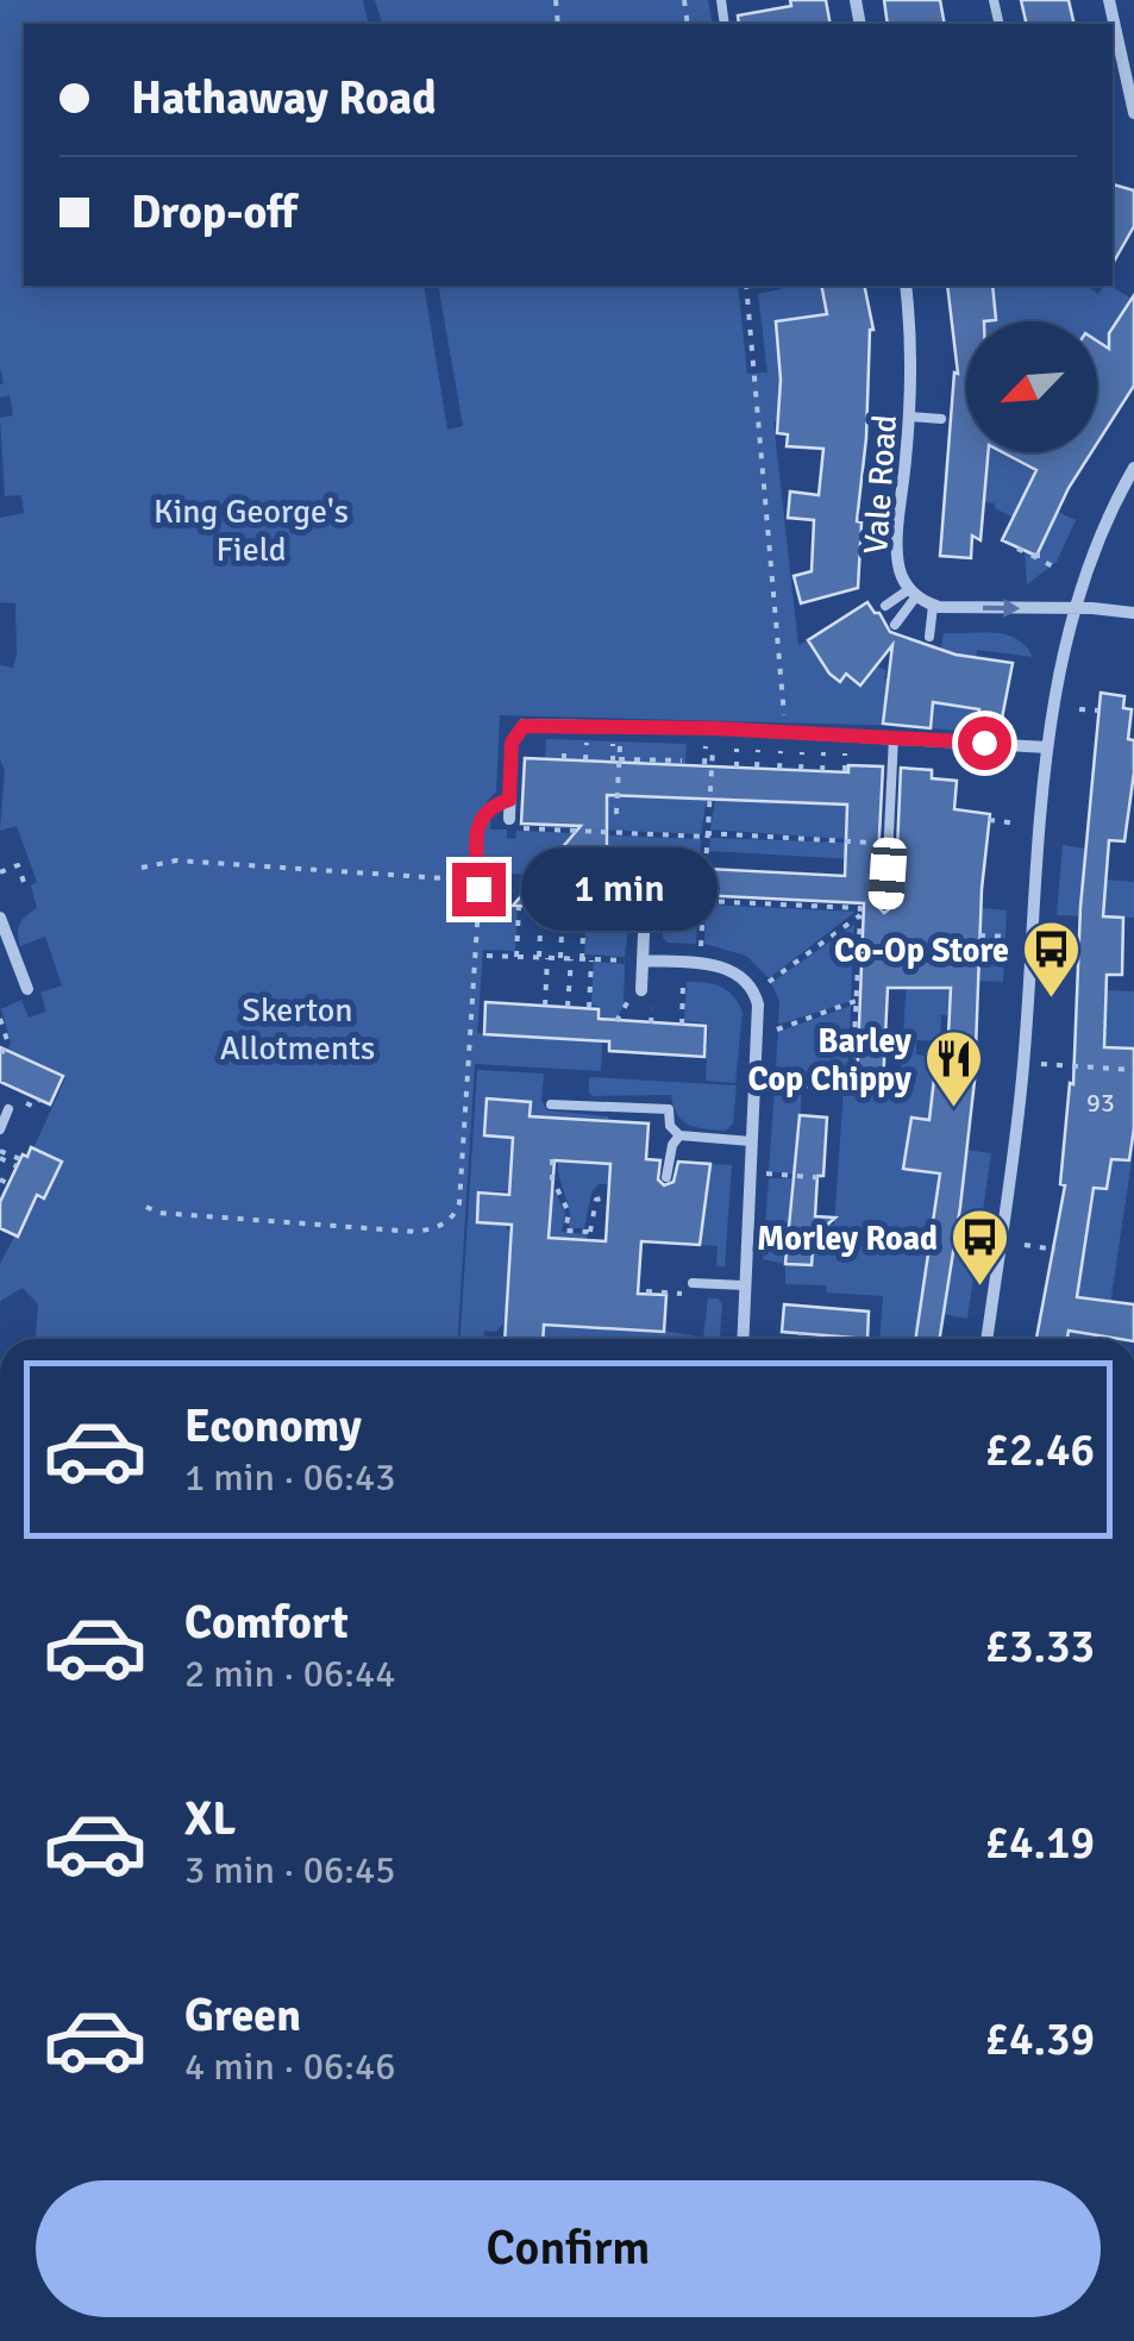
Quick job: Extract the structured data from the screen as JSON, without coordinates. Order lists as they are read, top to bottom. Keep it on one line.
{"streets":{"street":["Vale Road"]},"parks":["King George's Field","Skerton Allotments"],"places":{"bus stop":["Co-Op Store","Morley Road"],"restaurant":["Barley Cop Chippy"]},"house_numbers":["93"],"north":"bottom left","page":{"banner":["Hathaway Road","Drop-off"],"bubble":"1 min","list":[{"name":"Economy","note":"1 min · 06:43","value":"£2.46"},{"name":"Comfort","note":"2 min · 06:44","value":"£3.33"},{"name":"XL","note":"3 min · 06:45","value":"£4.19"},{"name":"Green","note":"4 min · 06:46","value":"£4.39"}],"buttons":"Confirm"}}
